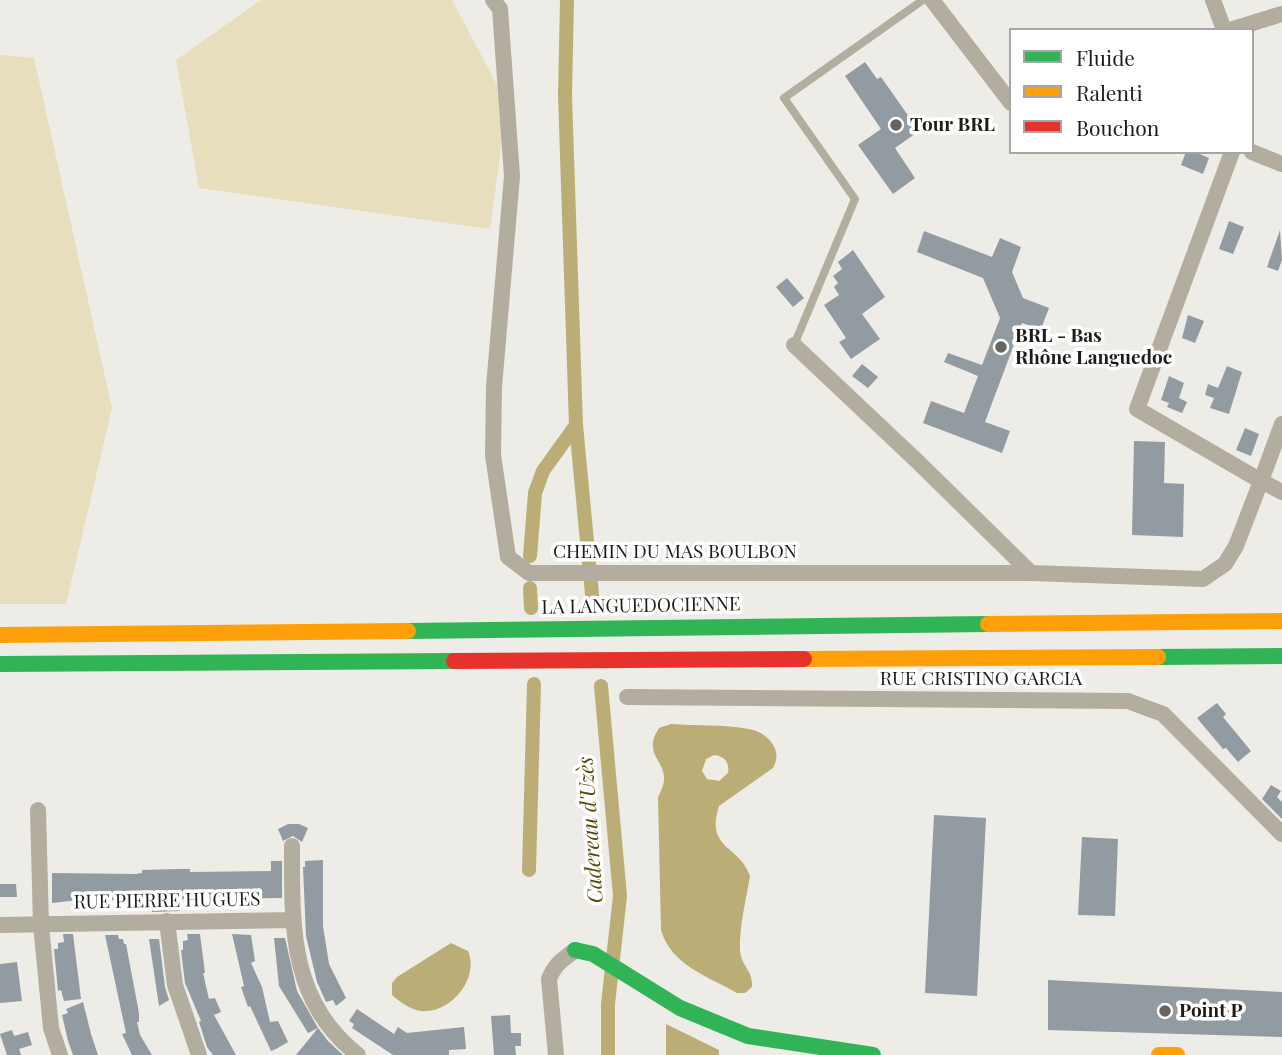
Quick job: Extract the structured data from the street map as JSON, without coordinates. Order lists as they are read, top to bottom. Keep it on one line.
{"streets":{"main road":["LA LANGUEDOCIENNE"],"street":["CHEMIN DU MAS BOULBON","RUE CRISTINO GARCIA","RUE PIERRE HUGUES"]},"water":["Cadereau d'Uzès"],"places":["Tour BRL","BRL - Bas Rhône Languedoc","Point P"],"legend":["Fluide","Ralenti","Bouchon"]}
